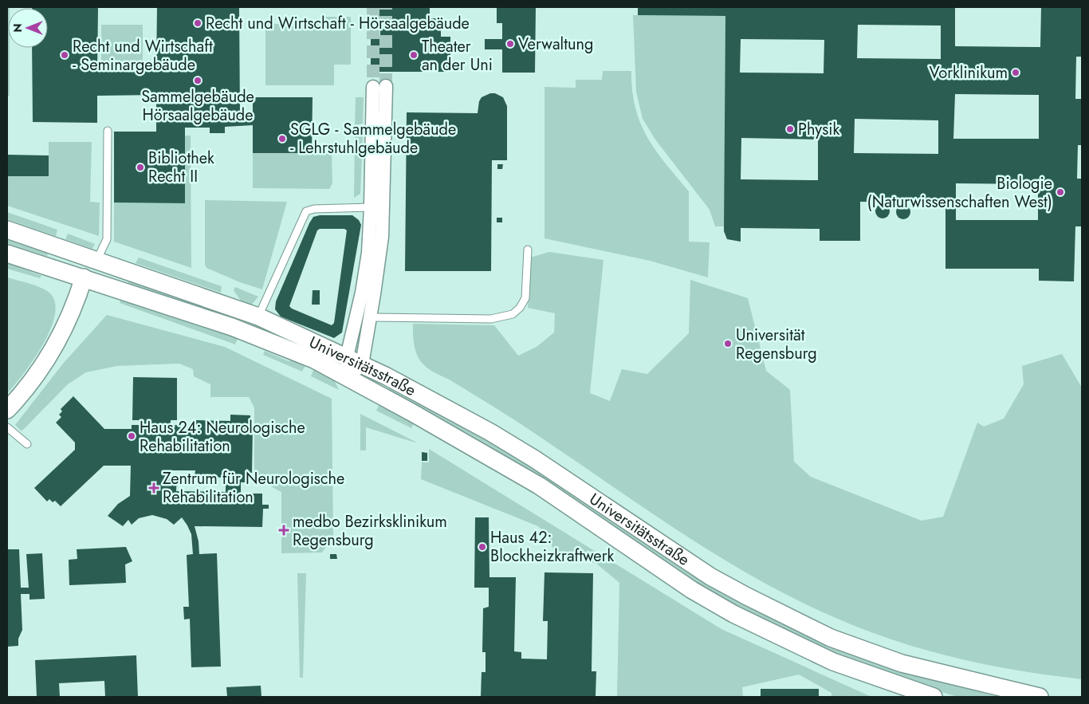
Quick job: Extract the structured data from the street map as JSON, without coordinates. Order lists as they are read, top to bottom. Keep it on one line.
{"streets":{"street":["Universitätsstraße"]},"places":{"other":["Recht und Wirtschaft - Hörsaalgebäude","Verwaltung","Recht und Wirtschaft - Seminargebäude","Theater an der Uni","Vorklinikum","Sammelgebäude Hörsaalgebäude","Physik","SGLG - Sammelgebäude - Lehrstuhlgebäude","Bibliothek Recht II","Biologie (Naturwissenschaften West)","Universität Regensburg","Haus 24: Neurologische Rehabilitation","Haus 42: Blockheizkraftwerk"],"health":["Zentrum für Neurologische Rehabilitation","medbo Bezirksklinikum Regensburg"]},"north":"left"}
